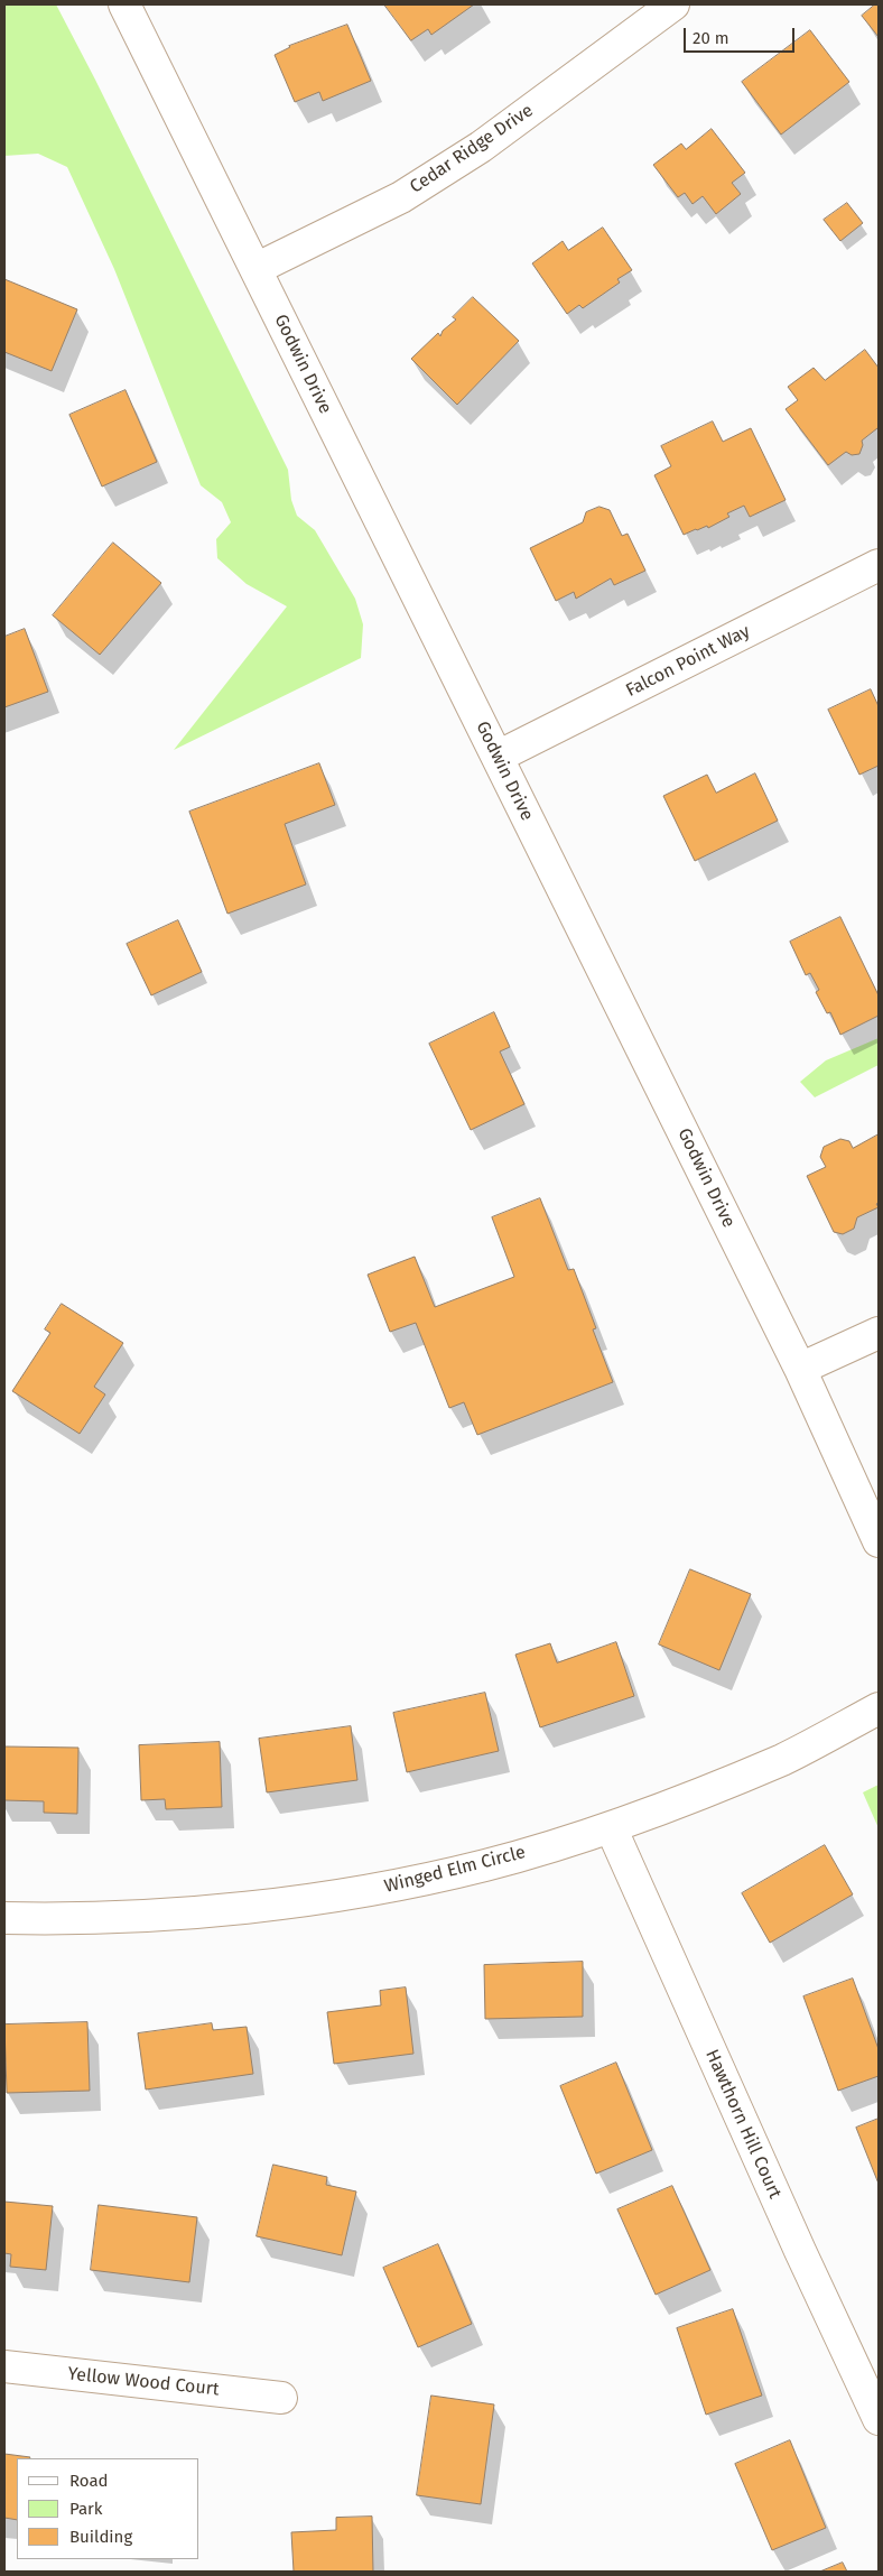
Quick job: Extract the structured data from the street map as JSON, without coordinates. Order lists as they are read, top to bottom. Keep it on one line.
{"streets":{"street":["Cedar Ridge Drive","Godwin Drive","Falcon Point Way","Winged Elm Circle","Hawthorn Hill Court","Yellow Wood Court"]},"crossings":[["Cedar Ridge Drive","Godwin Drive"],["Godwin Drive","Falcon Point Way"],["Winged Elm Circle","Hawthorn Hill Court"]],"legend":["Road","Park","Building"],"scale_bar":"20 m"}
